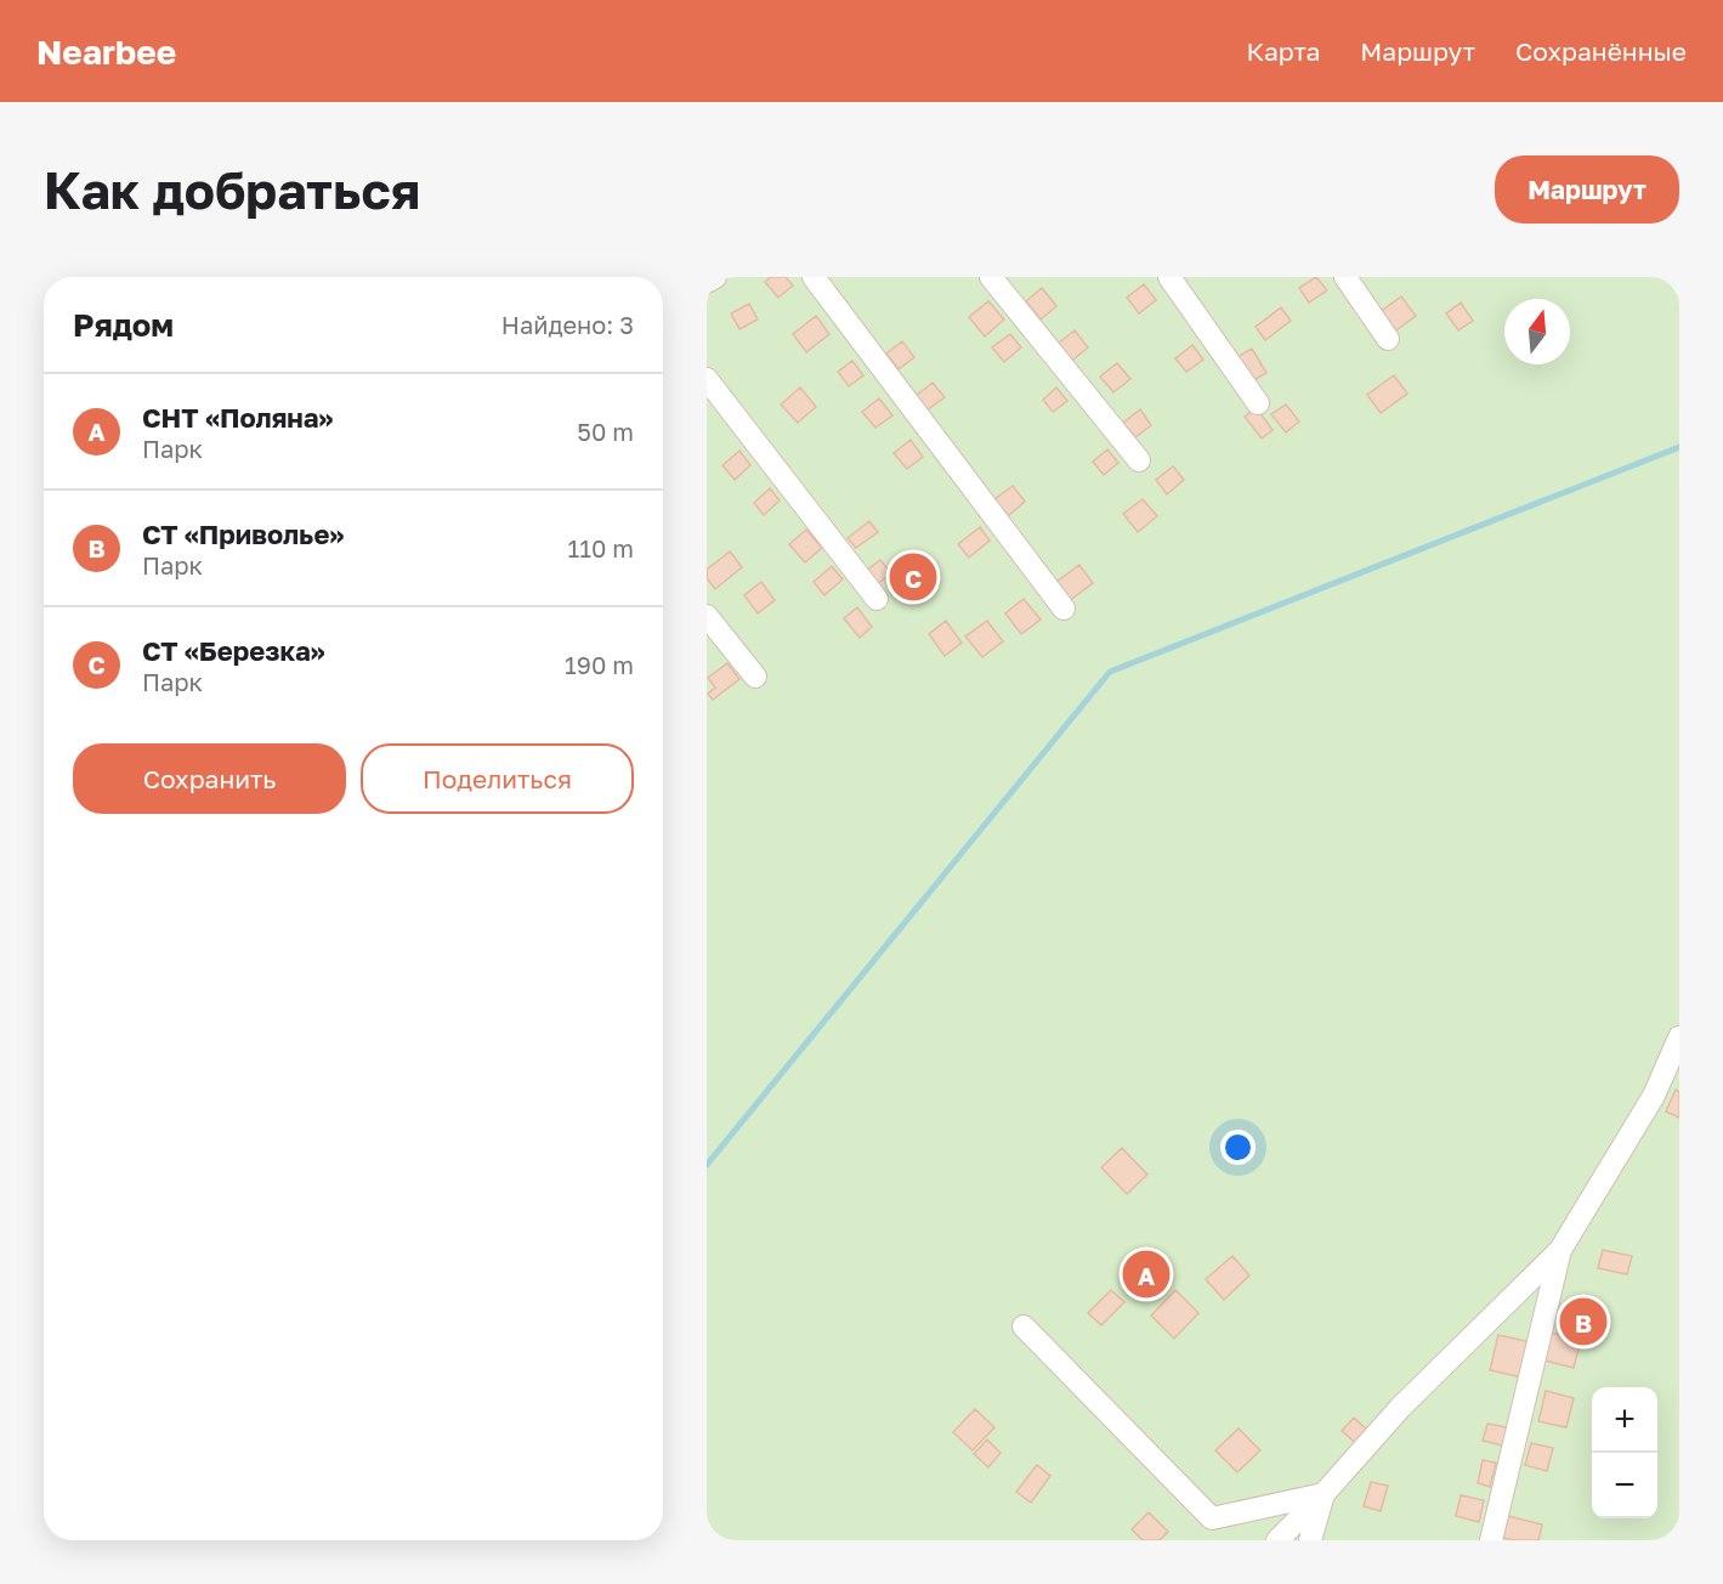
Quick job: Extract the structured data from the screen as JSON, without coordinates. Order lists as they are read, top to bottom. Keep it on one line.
{"north":"top","page":{"header":"Nearbee","nav":["Карта","Маршрут","Сохранённые"],"buttons":["Маршрут",["Сохранить","Поделиться"]],"title":"Как добраться","heading":["Рядом","Найдено: 3"],"list":[{"mark":"A","name":"СНТ «Поляна»","note":"Парк","value":"50 m"},{"mark":"B","name":"СТ «Приволье»","note":"Парк","value":"110 m"},{"mark":"C","name":"СТ «Березка»","note":"Парк","value":"190 m"}],"pins":["C","A","B"],"map_buttons":["+","−"]}}
